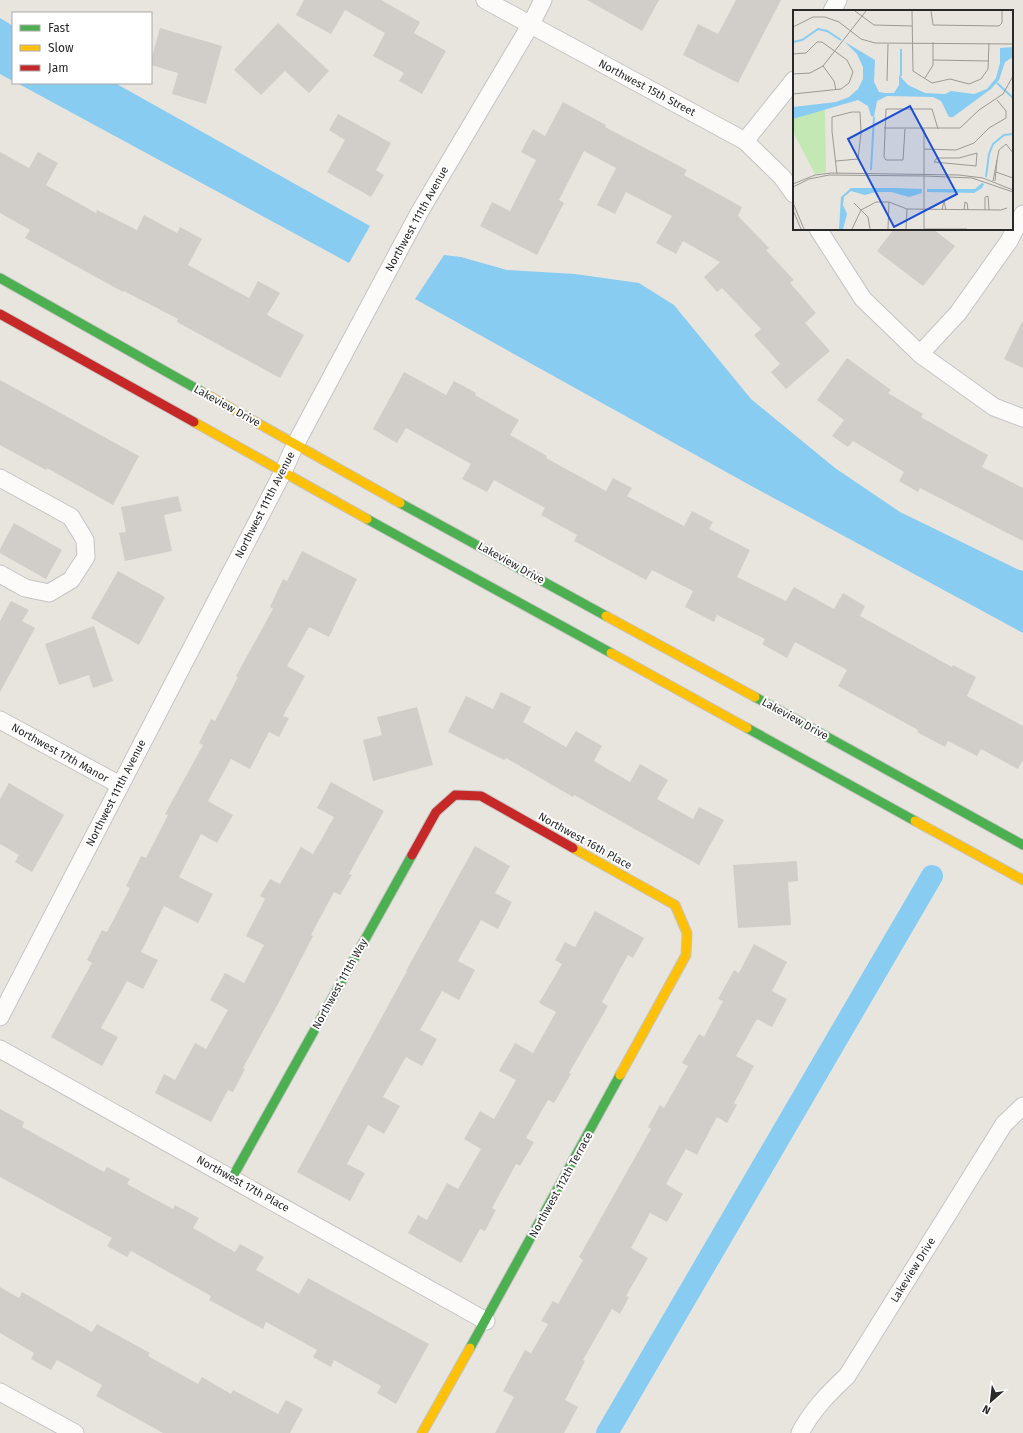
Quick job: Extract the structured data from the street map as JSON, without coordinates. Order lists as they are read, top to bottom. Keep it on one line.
{"streets":{"street":["Northwest 15th Street","Northwest 111th Avenue","Lakeview Drive","Northwest 17th Manor","Northwest 16th Place","Northwest 111th Way","Northwest 17th Place","Northwest 112th Terrace"]},"crossings":[["Northwest 15th Street","Northwest 111th Avenue"],["Northwest 111th Avenue","Lakeview Drive"],["Northwest 111th Avenue","Northwest 17th Manor"],["Northwest 16th Place","Northwest 111th Way"],["Northwest 16th Place","Northwest 112th Terrace"],["Northwest 111th Way","Northwest 17th Place"],["Northwest 17th Place","Northwest 112th Terrace"]],"legend":["Fast","Slow","Jam"],"north":"bottom left"}
